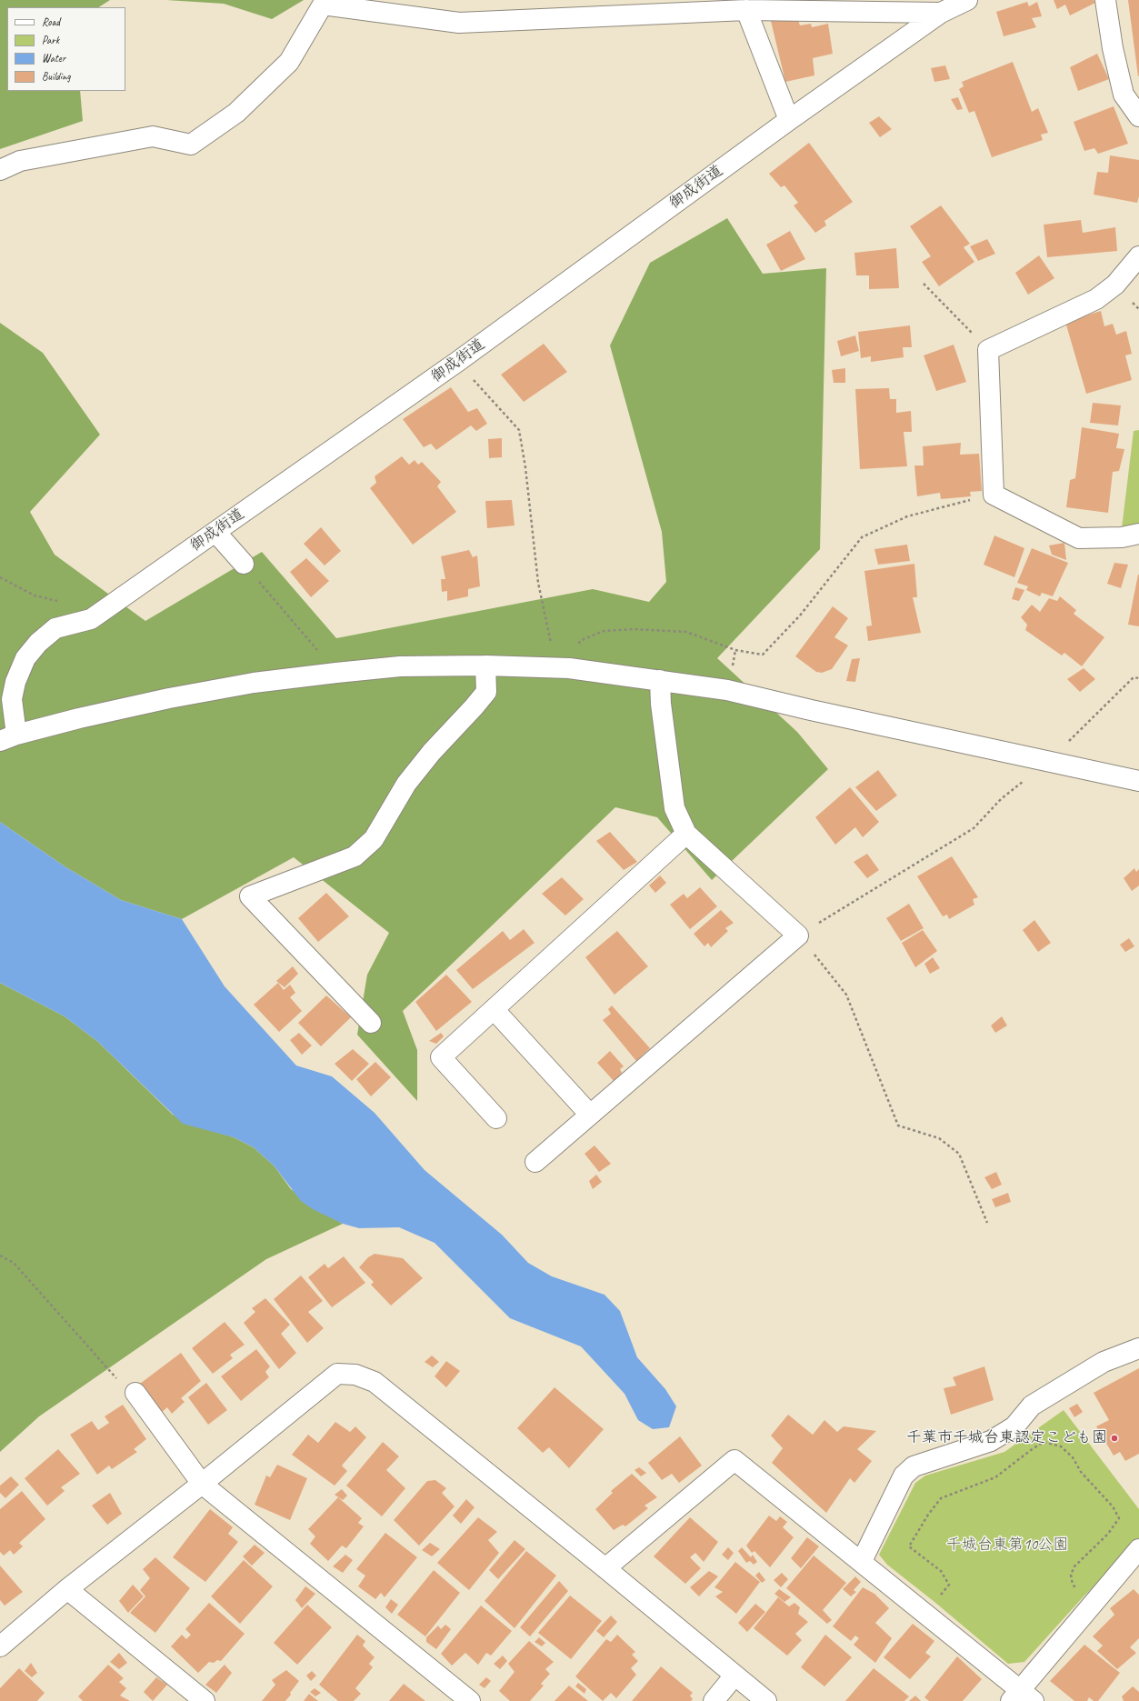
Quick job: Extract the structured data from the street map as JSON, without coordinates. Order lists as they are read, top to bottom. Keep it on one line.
{"streets":{"street":["御成街道"]},"parks":["千城台東第10公園"],"places":["千葉市千城台東認定こども園"],"legend":["Road","Park","Water","Building"]}
